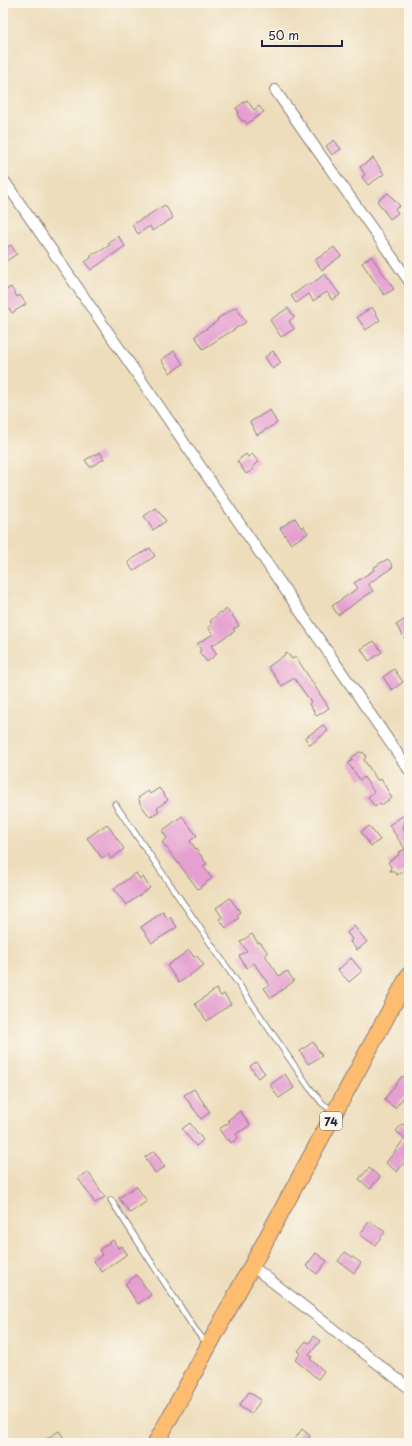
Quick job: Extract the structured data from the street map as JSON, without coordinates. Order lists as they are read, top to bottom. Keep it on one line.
{"streets":{"main road":["74"]},"scale_bar":"50 m"}
